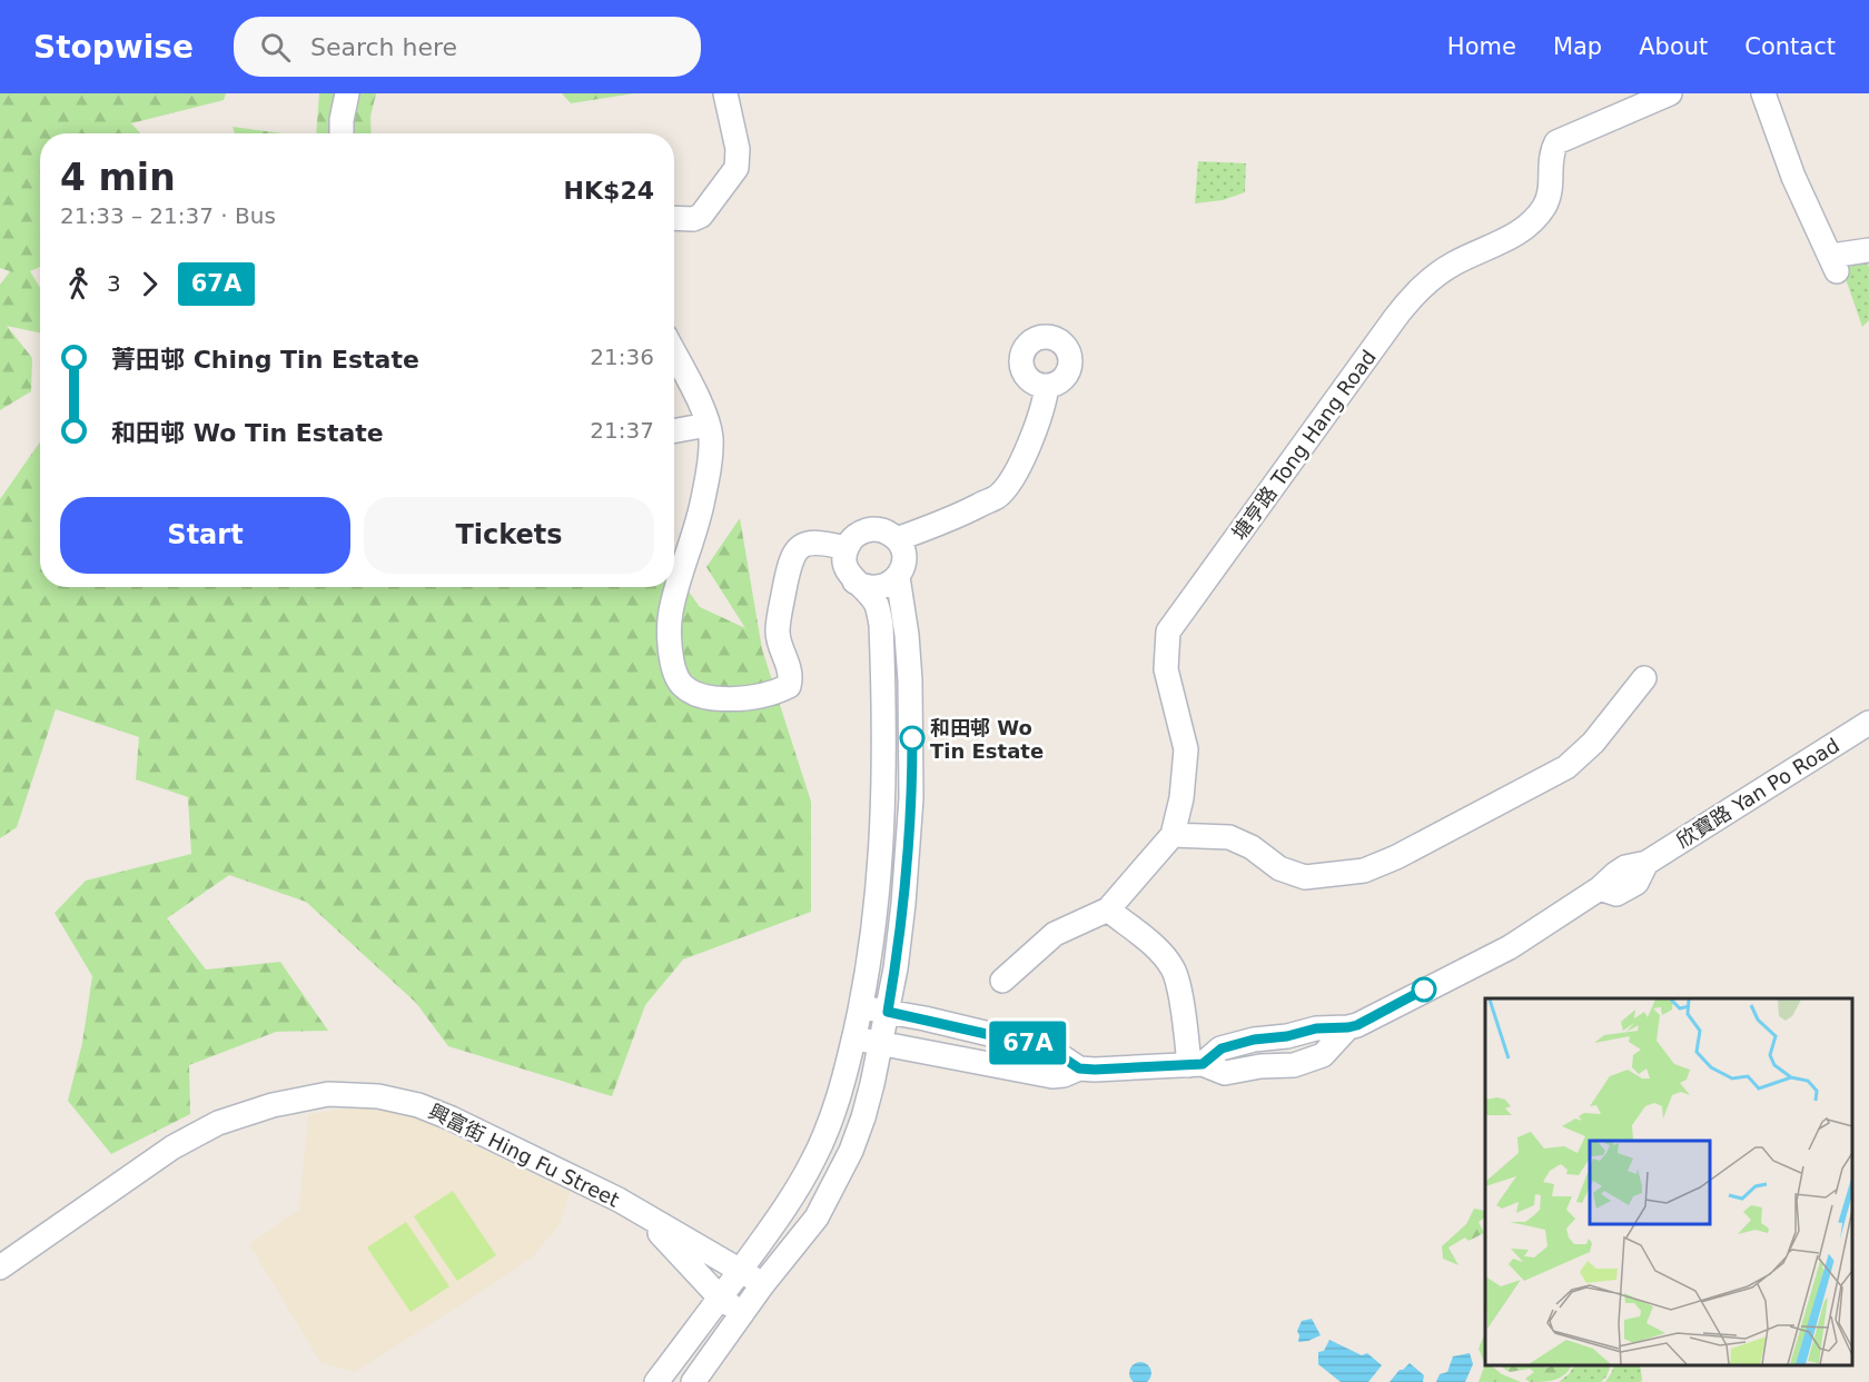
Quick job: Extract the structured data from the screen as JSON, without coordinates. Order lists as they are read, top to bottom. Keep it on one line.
{"streets":{"street":["塘亨路 Tong Hang Road","欣寶路 Yan Po Road","興富街 Hing Fu Street"]},"places":["和田邨 Wo Tin Estate"],"lines":["bus line 67A"],"page":{"header":"Stopwise","search":"Search here","nav":["Home","Map","About","Contact"],"on_map":"67A","heading":["4 min","21:33 – 21:37 · Bus","HK$24"],"legs":["3","67A"],"list":[{"name":"菁田邨 Ching Tin Estate","value":"21:36"},{"name":"和田邨 Wo Tin Estate","value":"21:37"}],"buttons":["Start","Tickets"]}}
